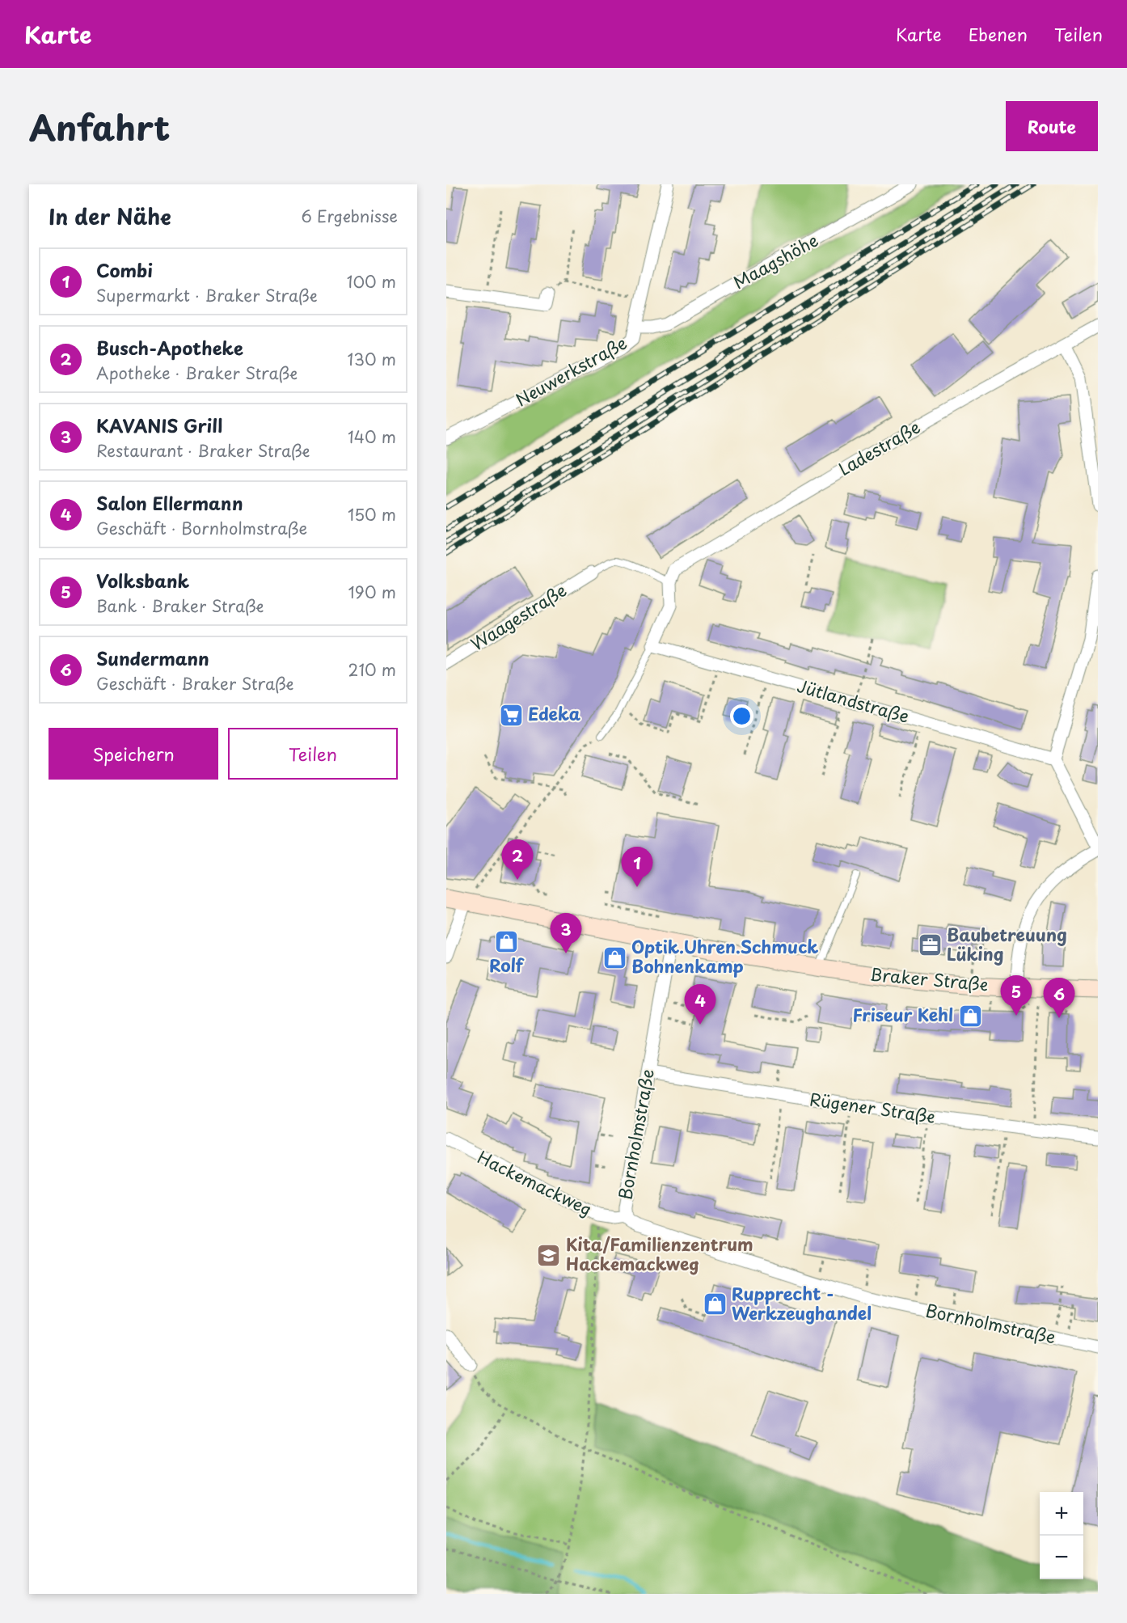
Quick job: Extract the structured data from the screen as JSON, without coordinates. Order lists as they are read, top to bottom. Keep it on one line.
{"streets":{"main road":["Braker Straße"],"street":["Maagshöhe","Neuwerkstraße","Ladestraße","Waagestraße","Jütlandstraße","Rügener Straße","Bornholmstraße","Hackemackweg"]},"crossings":[["Maagshöhe","Neuwerkstraße"],["Braker Straße","Bornholmstraße"],["Rügener Straße","Bornholmstraße"],["Bornholmstraße","Hackemackweg"]],"places":{"supermarket":["Edeka"],"shop":["Rolf","Optik.Uhren.Schmuck Bohnenkamp","Friseur Kehl","Rupprecht - Werkzeughandel"],"office":["Baubetreuung Lüking"],"school or university":["Kita/Familienzentrum Hackemackweg"]},"page":{"header":"Karte","nav":["Karte","Ebenen","Teilen"],"title":"Anfahrt","buttons":["Route",["Speichern","Teilen"]],"heading":["In der Nähe","6 Ergebnisse"],"list":[{"mark":"1","name":"Combi","note":"Supermarkt · Braker Straße","value":"100 m"},{"mark":"2","name":"Busch-Apotheke","note":"Apotheke · Braker Straße","value":"130 m"},{"mark":"3","name":"KAVANIS Grill","note":"Restaurant · Braker Straße","value":"140 m"},{"mark":"4","name":"Salon Ellermann","note":"Geschäft · Bornholmstraße","value":"150 m"},{"mark":"5","name":"Volksbank","note":"Bank · Braker Straße","value":"190 m"},{"mark":"6","name":"Sundermann","note":"Geschäft · Braker Straße","value":"210 m"}],"pins":["2","1","3","5","6","4"],"map_buttons":["+","−"]}}
